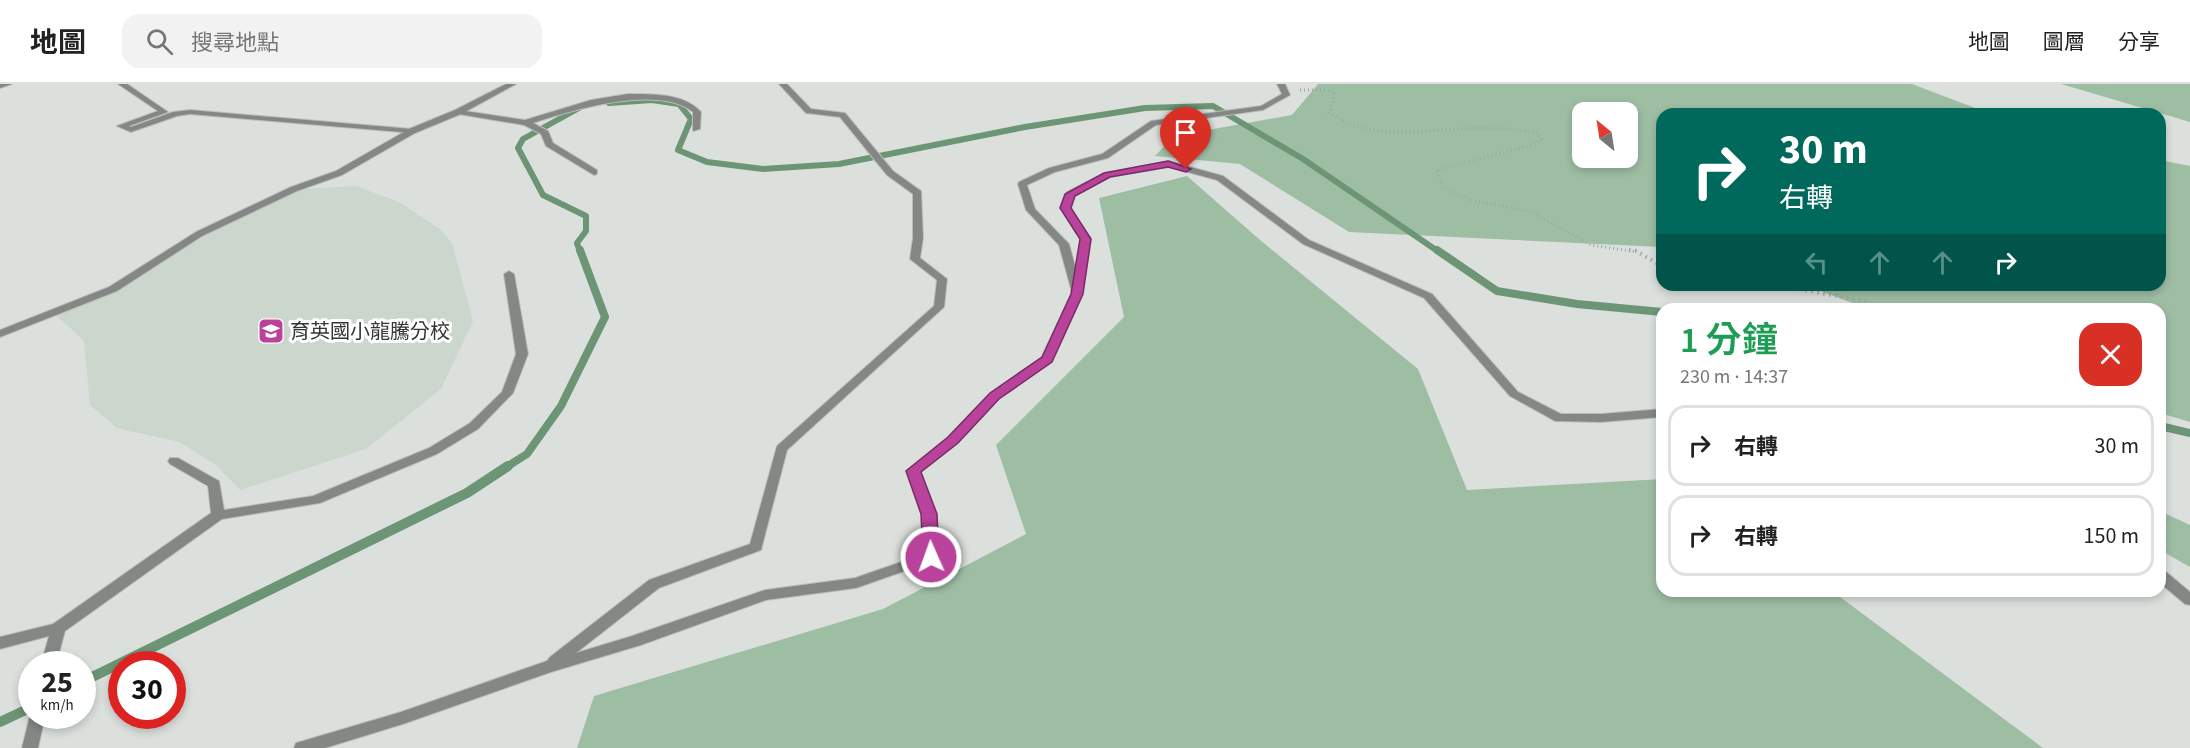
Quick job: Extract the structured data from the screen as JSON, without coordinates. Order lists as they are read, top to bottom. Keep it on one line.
{"places":{"school or university":["育英國小龍騰分校"]},"north":"top left","page":{"header":"地圖","search":"搜尋地點","nav":["地圖","圖層","分享"],"turn":["30 m","右轉"],"heading":["1 分鐘","230 m · 14:37"],"list":[{"name":"右轉","value":"30 m"},{"name":"右轉","value":"150 m"}],"speed":"25 km/h","limit":"30"}}
